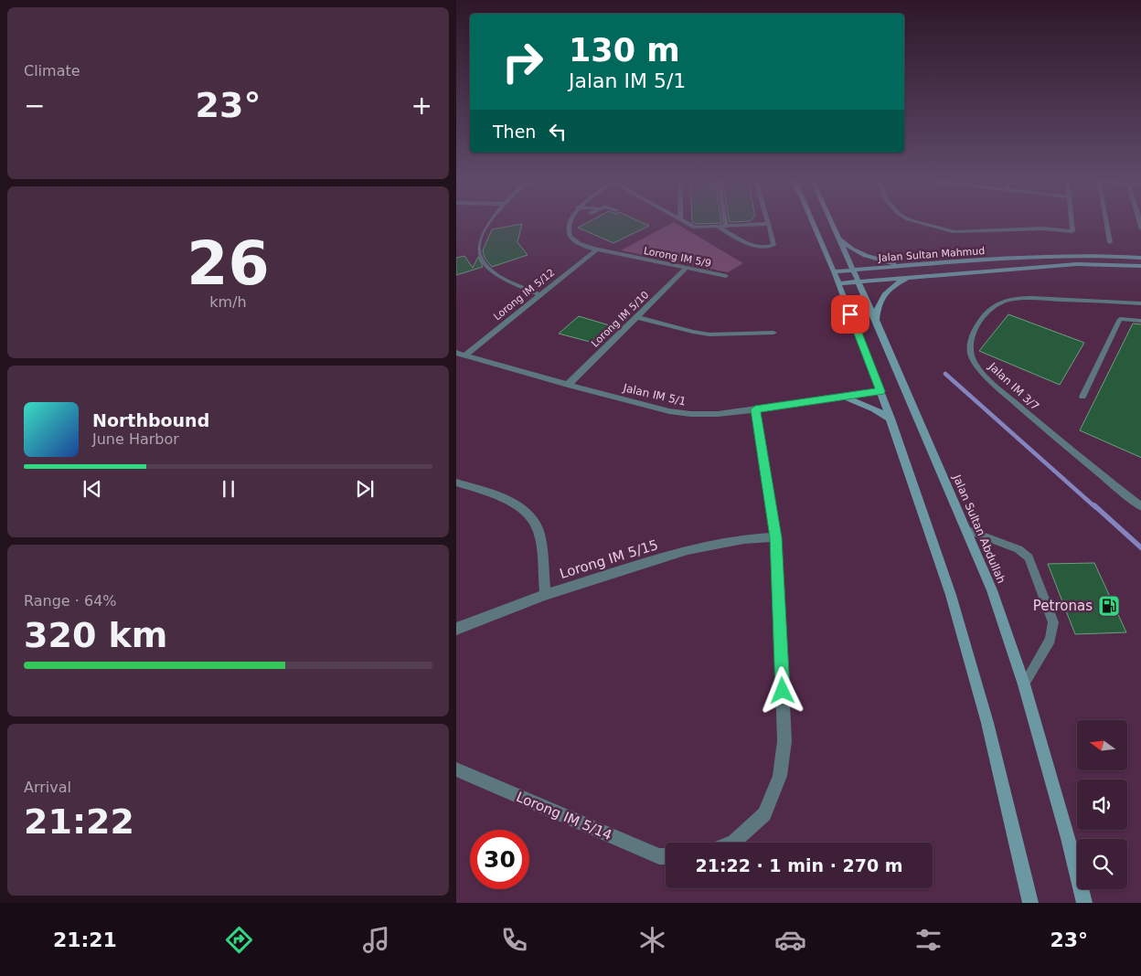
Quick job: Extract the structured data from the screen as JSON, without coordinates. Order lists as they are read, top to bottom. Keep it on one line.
{"streets":{"main road":["Jalan Sultan Mahmud","Jalan Sultan Abdullah"],"street":["Lorong IM 5/9","Lorong IM 5/12","Lorong IM 5/10","Jalan IM 5/1","Lorong IM 5/15","Lorong IM 5/14"],"lane":["Jalan IM 3/7"]},"crossings":[["Jalan Sultan Mahmud","Jalan Sultan Abdullah"],["Lorong IM 5/9","Lorong IM 5/12"],["Lorong IM 5/9","Lorong IM 5/10"],["Lorong IM 5/12","Jalan IM 5/1"],["Lorong IM 5/10","Jalan IM 5/1"]],"places":{"fuel station":["Petronas"]},"north":"left","page":{"tile":["Climate",["26","km/h"],["Range · 64%","320 km"],["Arrival","21:22"]],"turn":["130 m","Jalan IM 5/1"],"heat":["−","23°","+"],"then":"Then","song":["Northbound","June Harbor"],"limit":"30","trip":"21:22 · 1 min · 270 m","tabs":["21:21","23°"]}}
